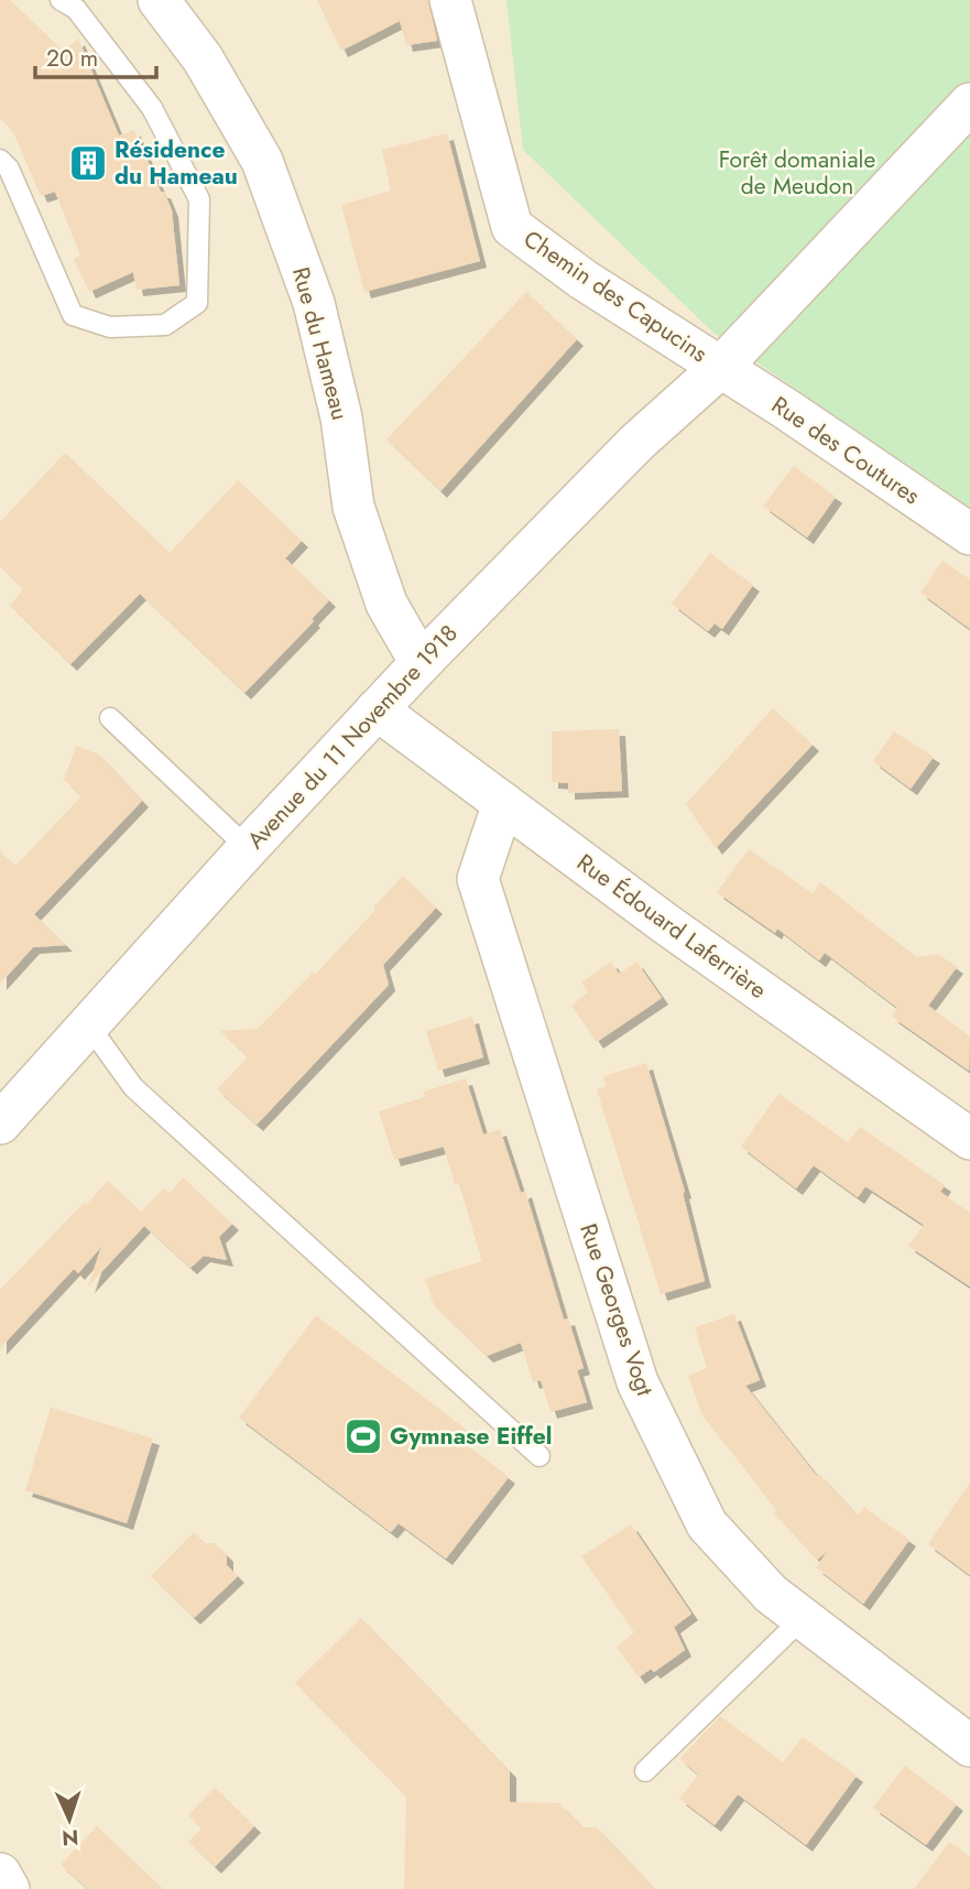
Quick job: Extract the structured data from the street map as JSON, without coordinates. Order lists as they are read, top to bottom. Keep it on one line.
{"streets":{"street":["Chemin des Capucins","Rue du Hameau","Rue des Coutures","Avenue du 11 Novembre 1918","Rue Édouard Laferrière","Rue Georges Vogt"]},"crossings":[["Chemin des Capucins","Rue des Coutures"],["Chemin des Capucins","Avenue du 11 Novembre 1918"],["Rue du Hameau","Avenue du 11 Novembre 1918"],["Rue des Coutures","Avenue du 11 Novembre 1918"],["Avenue du 11 Novembre 1918","Rue Édouard Laferrière"],["Rue Édouard Laferrière","Rue Georges Vogt"]],"parks":["Forêt domaniale de Meudon"],"places":{"building":["Résidence du Hameau"],"sports":["Gymnase Eiffel"]},"scale_bar":"20 m","north":"bottom"}
